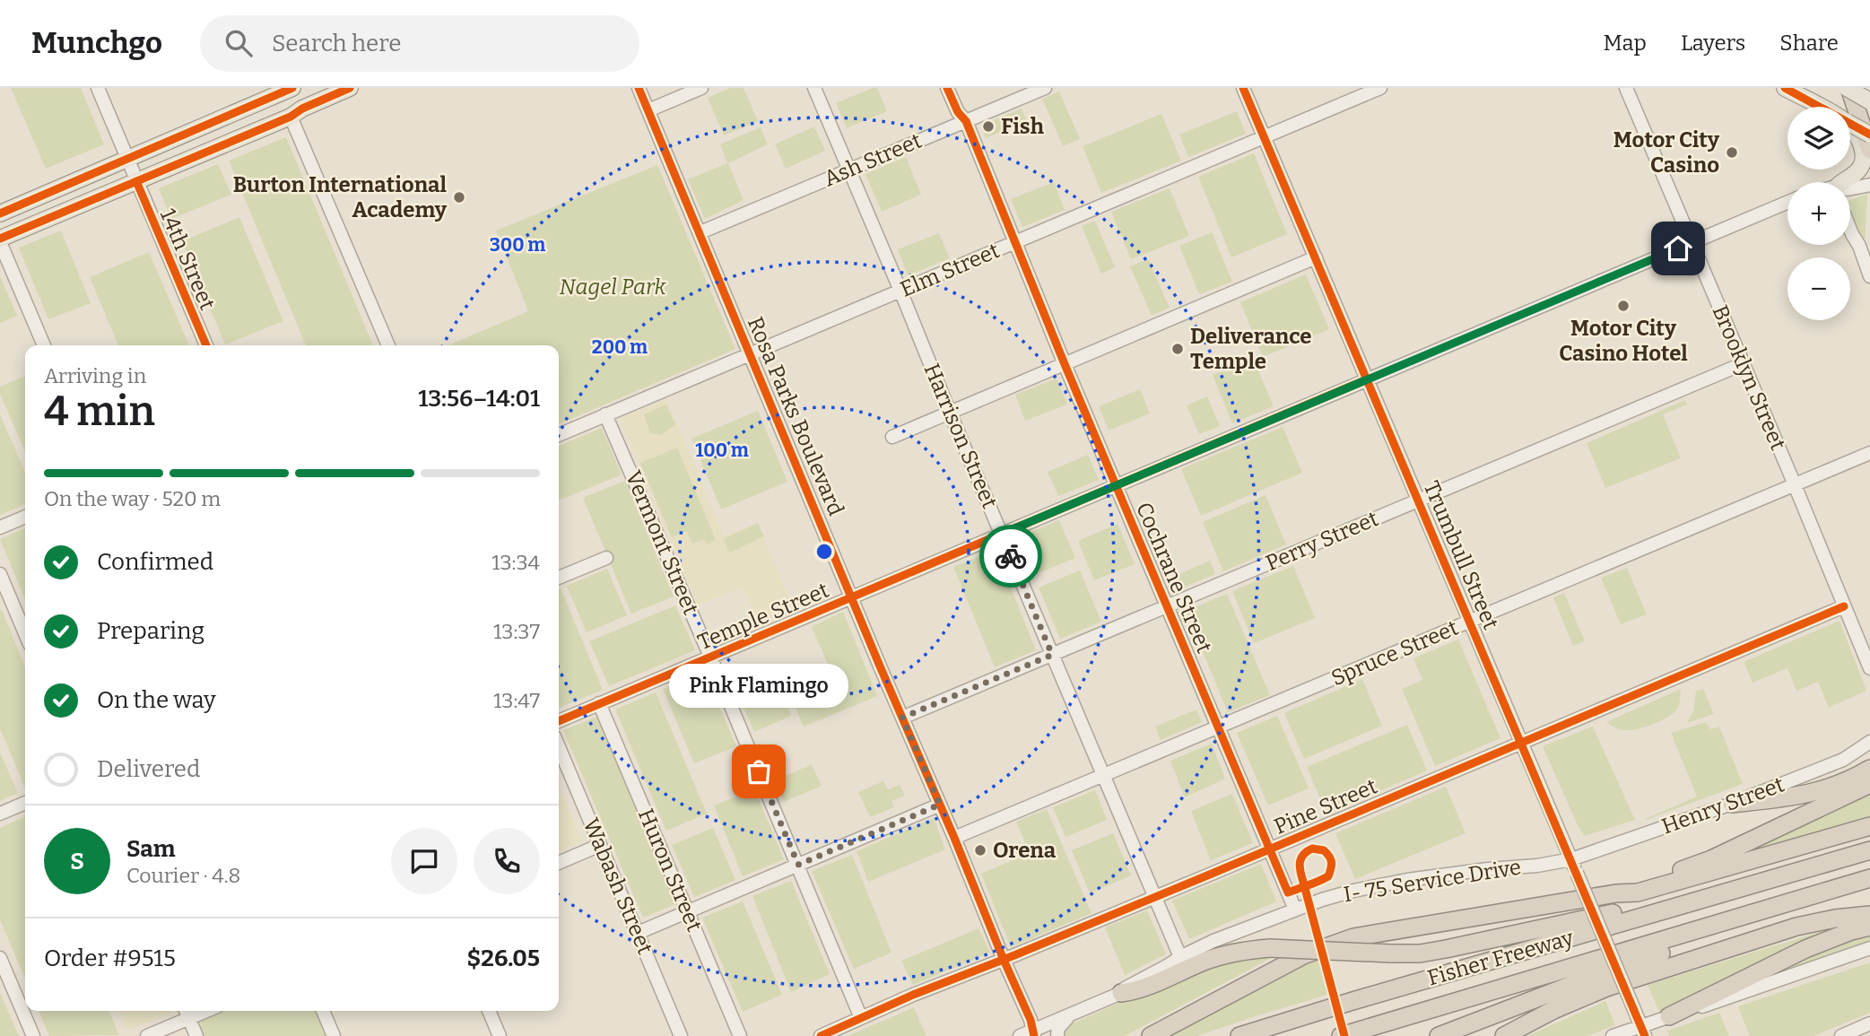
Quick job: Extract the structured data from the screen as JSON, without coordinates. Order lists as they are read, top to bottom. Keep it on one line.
{"streets":{"highway":["Fisher Freeway"],"street":["Ash Street","14th Street","Elm Street","Brooklyn Street","Rosa Parks Boulevard","Harrison Street","Perry Street","Vermont Street","Trumbull Street","Cochrane Street","Temple Street","Spruce Street","Henry Street","Pine Street","Huron Street","I- 75 Service Drive","Wabash Street"]},"crossings":[["Ash Street","Rosa Parks Boulevard"],["Ash Street","Harrison Street"],["Ash Street","Cochrane Street"],["Elm Street","Rosa Parks Boulevard"],["Elm Street","Harrison Street"],["Elm Street","Vermont Street"],["Elm Street","Trumbull Street"],["Elm Street","Cochrane Street"],["Brooklyn Street","Perry Street"],["Brooklyn Street","Temple Street"],["Brooklyn Street","Spruce Street"],["Brooklyn Street","Pine Street"],["Rosa Parks Boulevard","Perry Street"],["Rosa Parks Boulevard","Temple Street"],["Rosa Parks Boulevard","Spruce Street"],["Rosa Parks Boulevard","Pine Street"],["Rosa Parks Boulevard","I- 75 Service Drive"],["Harrison Street","Perry Street"],["Harrison Street","Temple Street"],["Harrison Street","Spruce Street"],["Harrison Street","Pine Street"],["Harrison Street","I- 75 Service Drive"],["Perry Street","Trumbull Street"],["Perry Street","Cochrane Street"],["Vermont Street","Temple Street"],["Vermont Street","Pine Street"],["Trumbull Street","Temple Street"],["Trumbull Street","Spruce Street"],["Trumbull Street","Henry Street"],["Trumbull Street","Pine Street"],["Trumbull Street","I- 75 Service Drive"],["Cochrane Street","Temple Street"],["Cochrane Street","Spruce Street"],["Cochrane Street","Pine Street"],["Cochrane Street","I- 75 Service Drive"],["Temple Street","Huron Street"],["Henry Street","I- 75 Service Drive"]],"parks":["Nagel Park"],"places":["Fish","Motor City Casino","Burton International Academy","Motor City Casino Hotel","Deliverance Temple","Pink Flamingo","Orena"],"page":{"header":"Munchgo","search":"Search here","nav":["Map","Layers","Share"],"map_buttons":["+","−"],"heading":["4 min","Arriving in","13:56–14:01"],"panel":["Sam","Courier · 4.8","Order #9515","$26.05"],"bar":"On the way · 520 m","list":[["Confirmed","13:34"],["Preparing","13:37"],["On the way","13:47"],"Delivered"],"bubble":"Pink Flamingo","round":"S"},"rings":["300 m","200 m","100 m"]}
